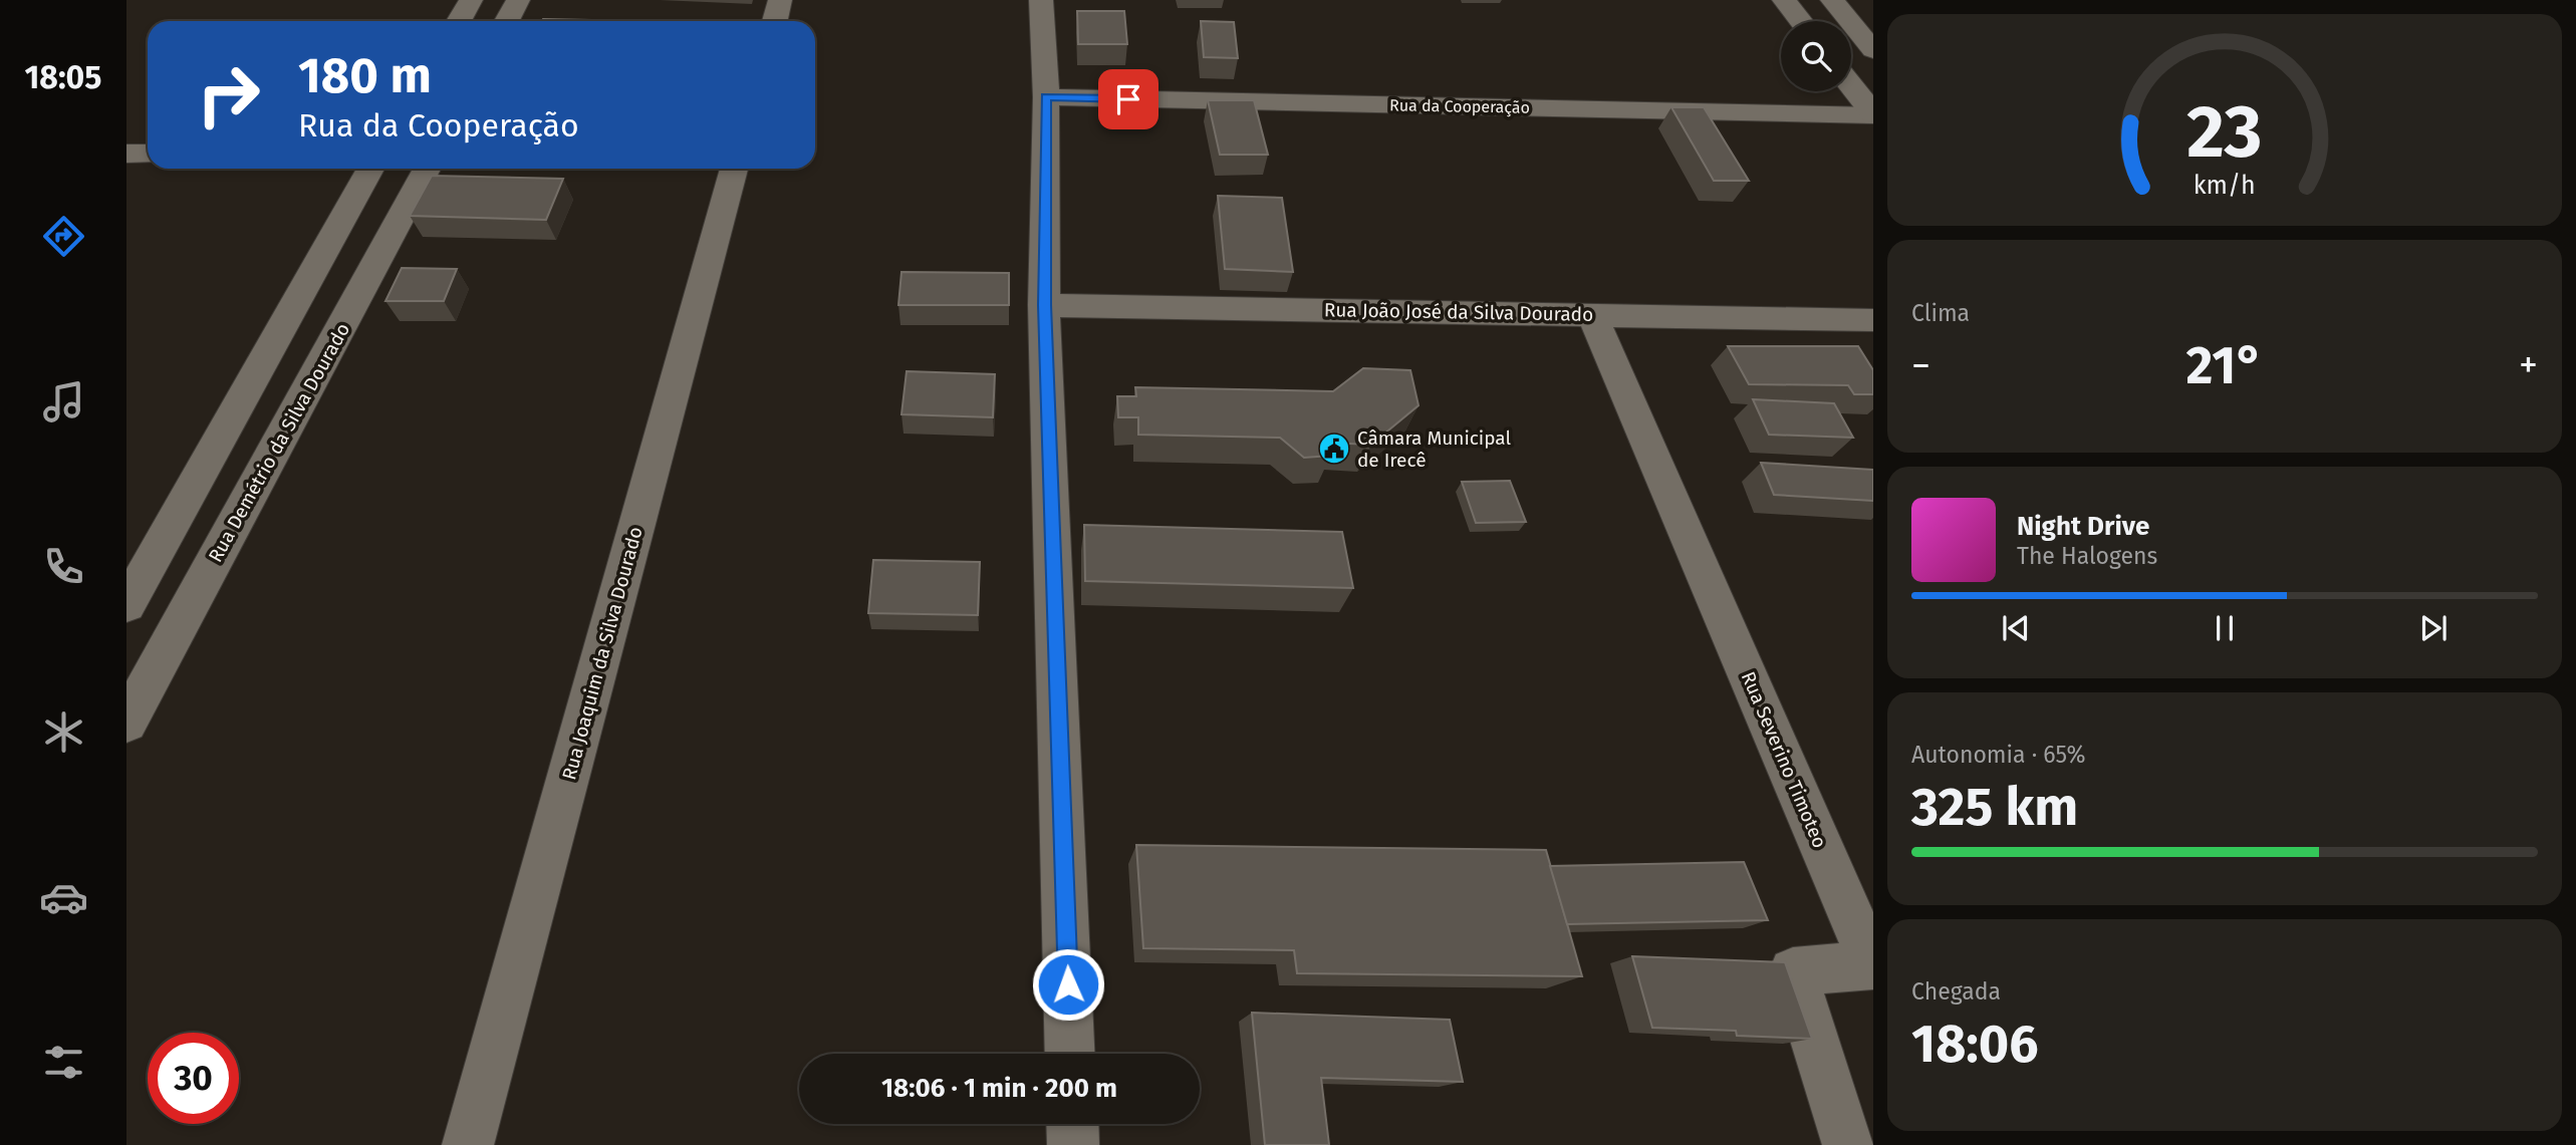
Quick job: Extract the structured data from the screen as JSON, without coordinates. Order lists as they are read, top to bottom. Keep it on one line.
{"streets":{"street":["Rua da Cooperação","Rua João José da Silva Dourado","Rua Demétrio da Silva Dourado","Rua Joaquim da Silva Dourado","Rua Severino Timoteo"]},"crossings":[["Rua João José da Silva Dourado","Rua Severino Timoteo"]],"places":{"public building":["Câmara Municipal de Irecê"]},"page":{"tabs":"18:05","turn":["180 m","Rua da Cooperação"],"tile":["Clima",["Autonomia · 65%","325 km"],["Chegada","18:06"]],"heat":["−","21°","+"],"song":["Night Drive","The Halogens"],"limit":"30","trip":"18:06 · 1 min · 200 m","gauge":["23","km/h"]}}
